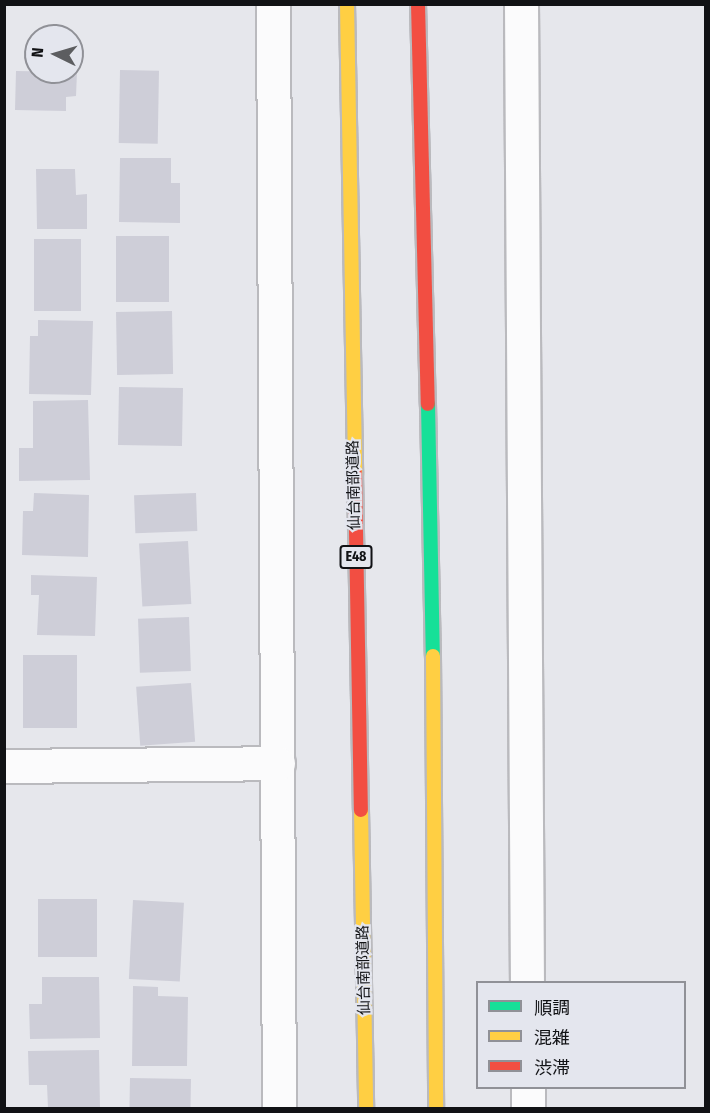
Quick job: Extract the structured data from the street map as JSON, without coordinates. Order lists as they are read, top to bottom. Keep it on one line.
{"streets":{"highway":["仙台南部道路","E48"]},"legend":["順調","混雑","渋滞"],"north":"left"}
